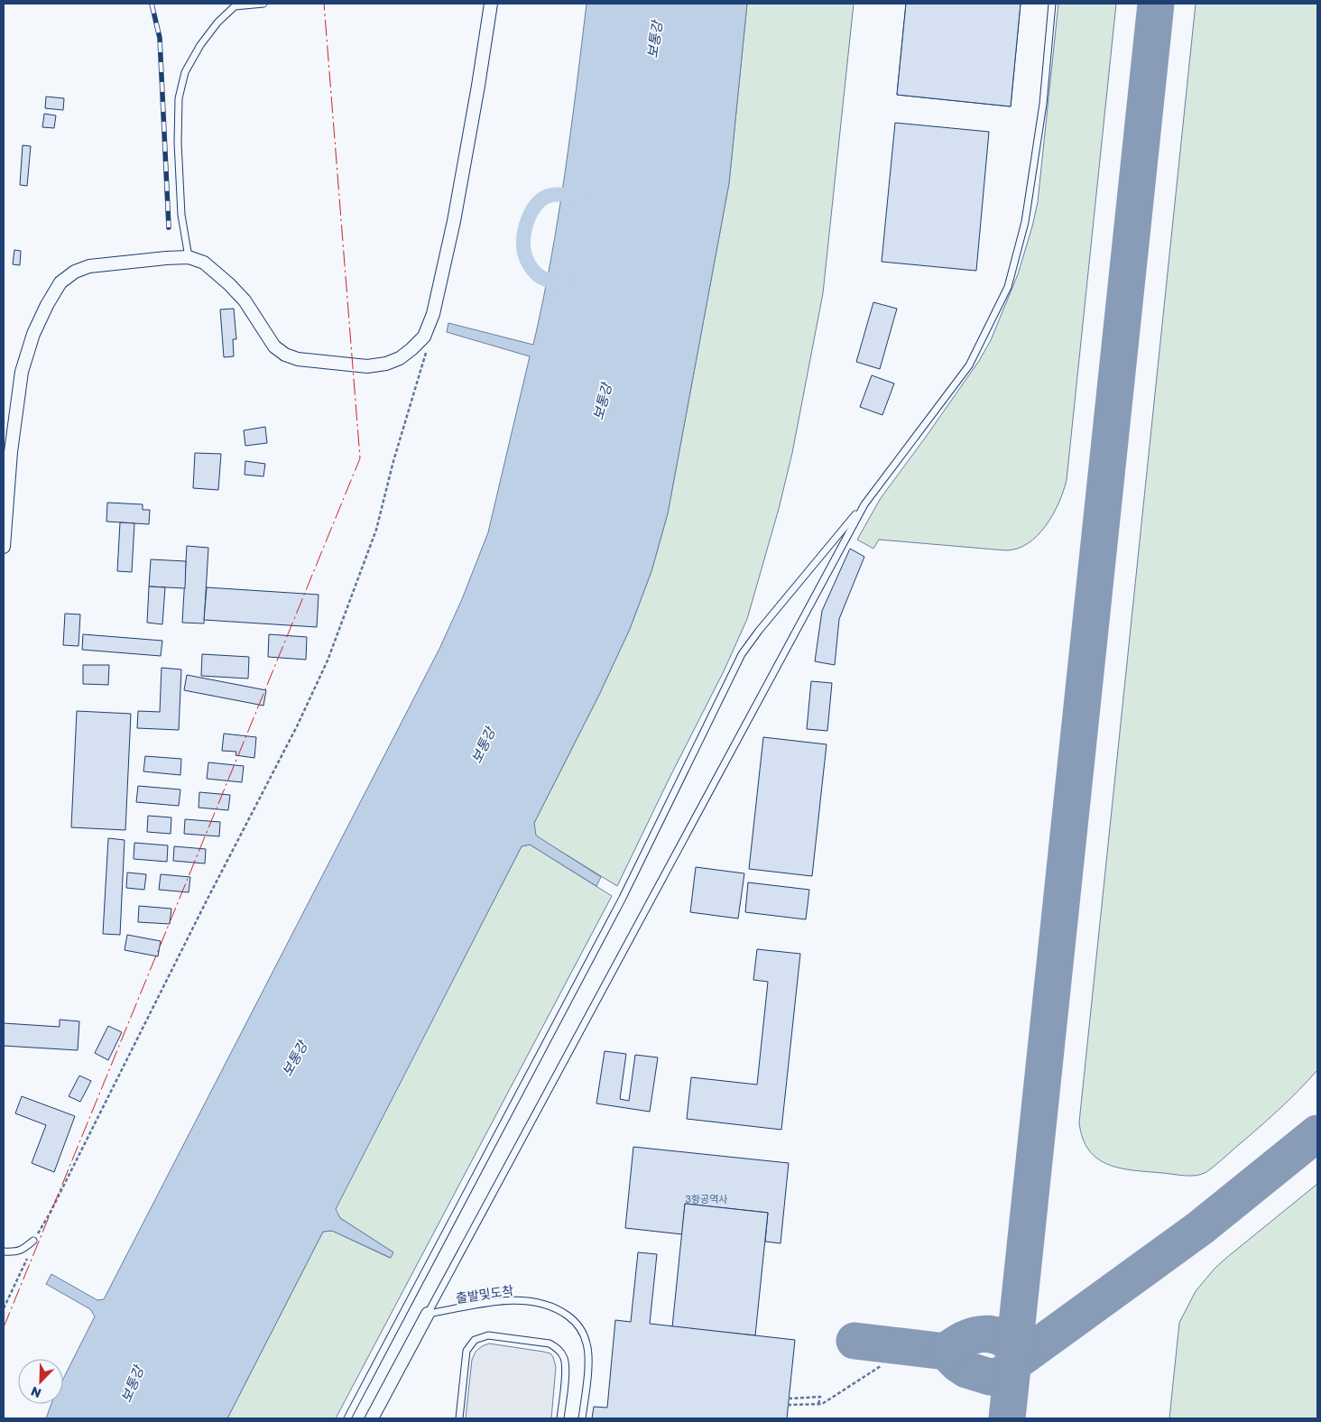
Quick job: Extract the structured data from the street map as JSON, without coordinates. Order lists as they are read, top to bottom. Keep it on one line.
{"streets":{"lane":["출발및도착"]},"water":["보통강"],"house_numbers":["3항공역사"],"north":"bottom left"}
